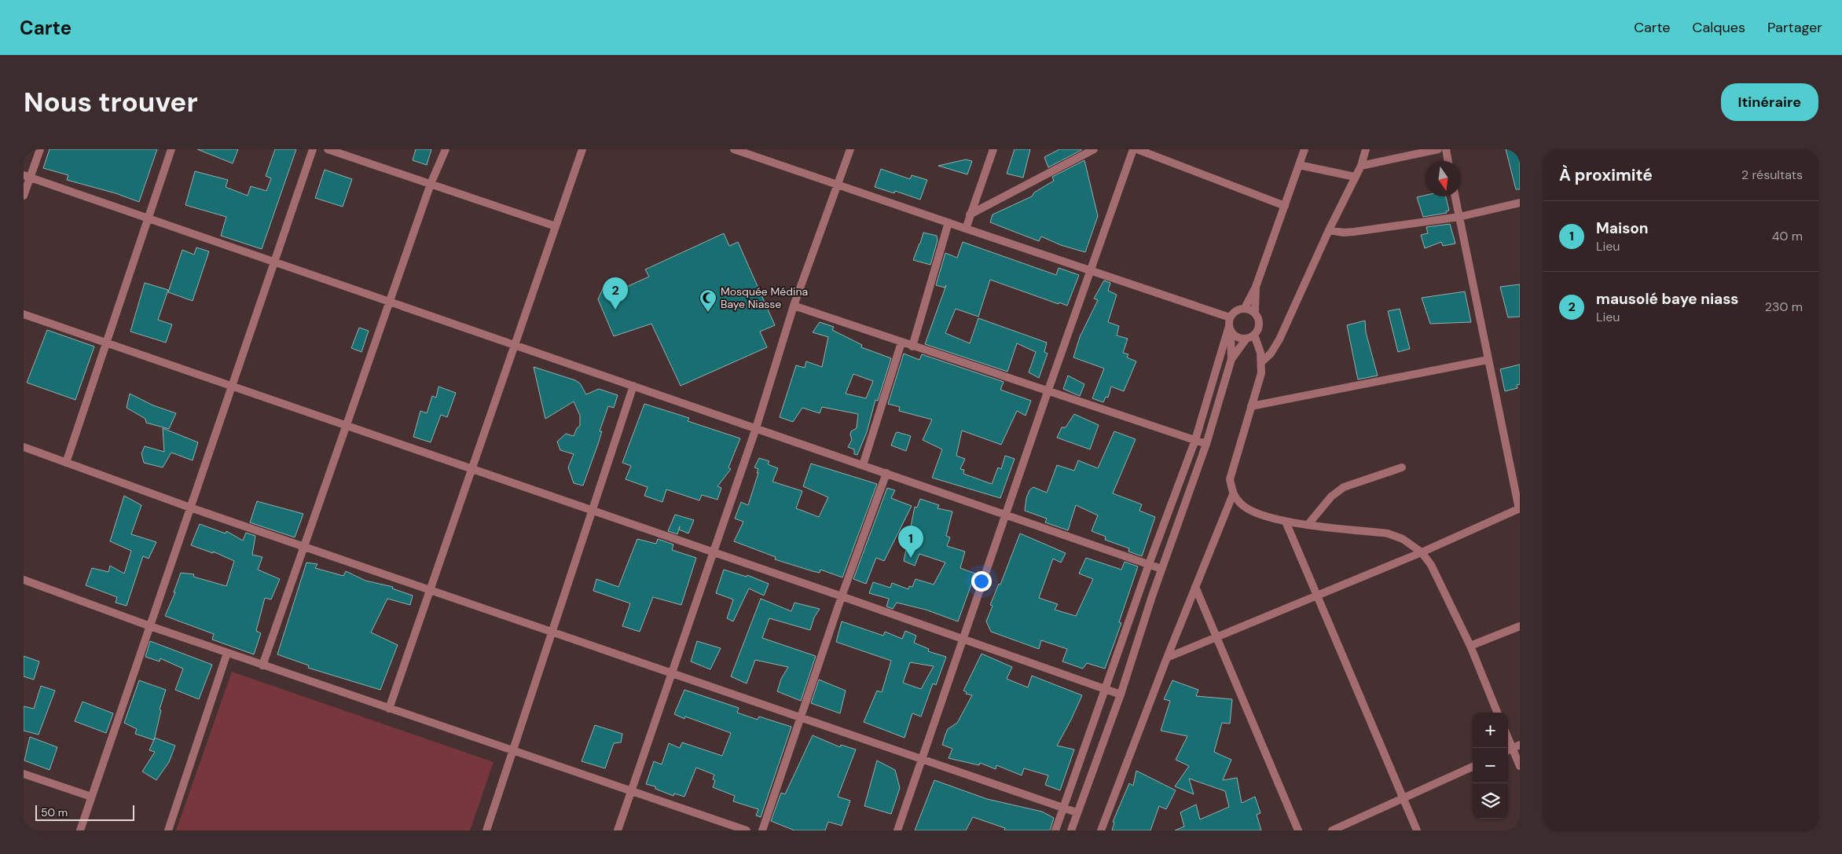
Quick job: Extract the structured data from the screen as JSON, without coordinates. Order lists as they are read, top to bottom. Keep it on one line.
{"places":{"mosque":["Mosquée Médina Baye Niasse"]},"scale_bar":"50 m","north":"bottom","page":{"header":"Carte","nav":["Carte","Calques","Partager"],"buttons":"Itinéraire","title":"Nous trouver","heading":["À proximité","2 résultats"],"list":[{"mark":"1","name":"Maison","note":"Lieu","value":"40 m"},{"mark":"2","name":"mausolé baye niass","note":"Lieu","value":"230 m"}],"pins":["2","1"],"map_buttons":["+","−"],"scale":"50 m"}}
